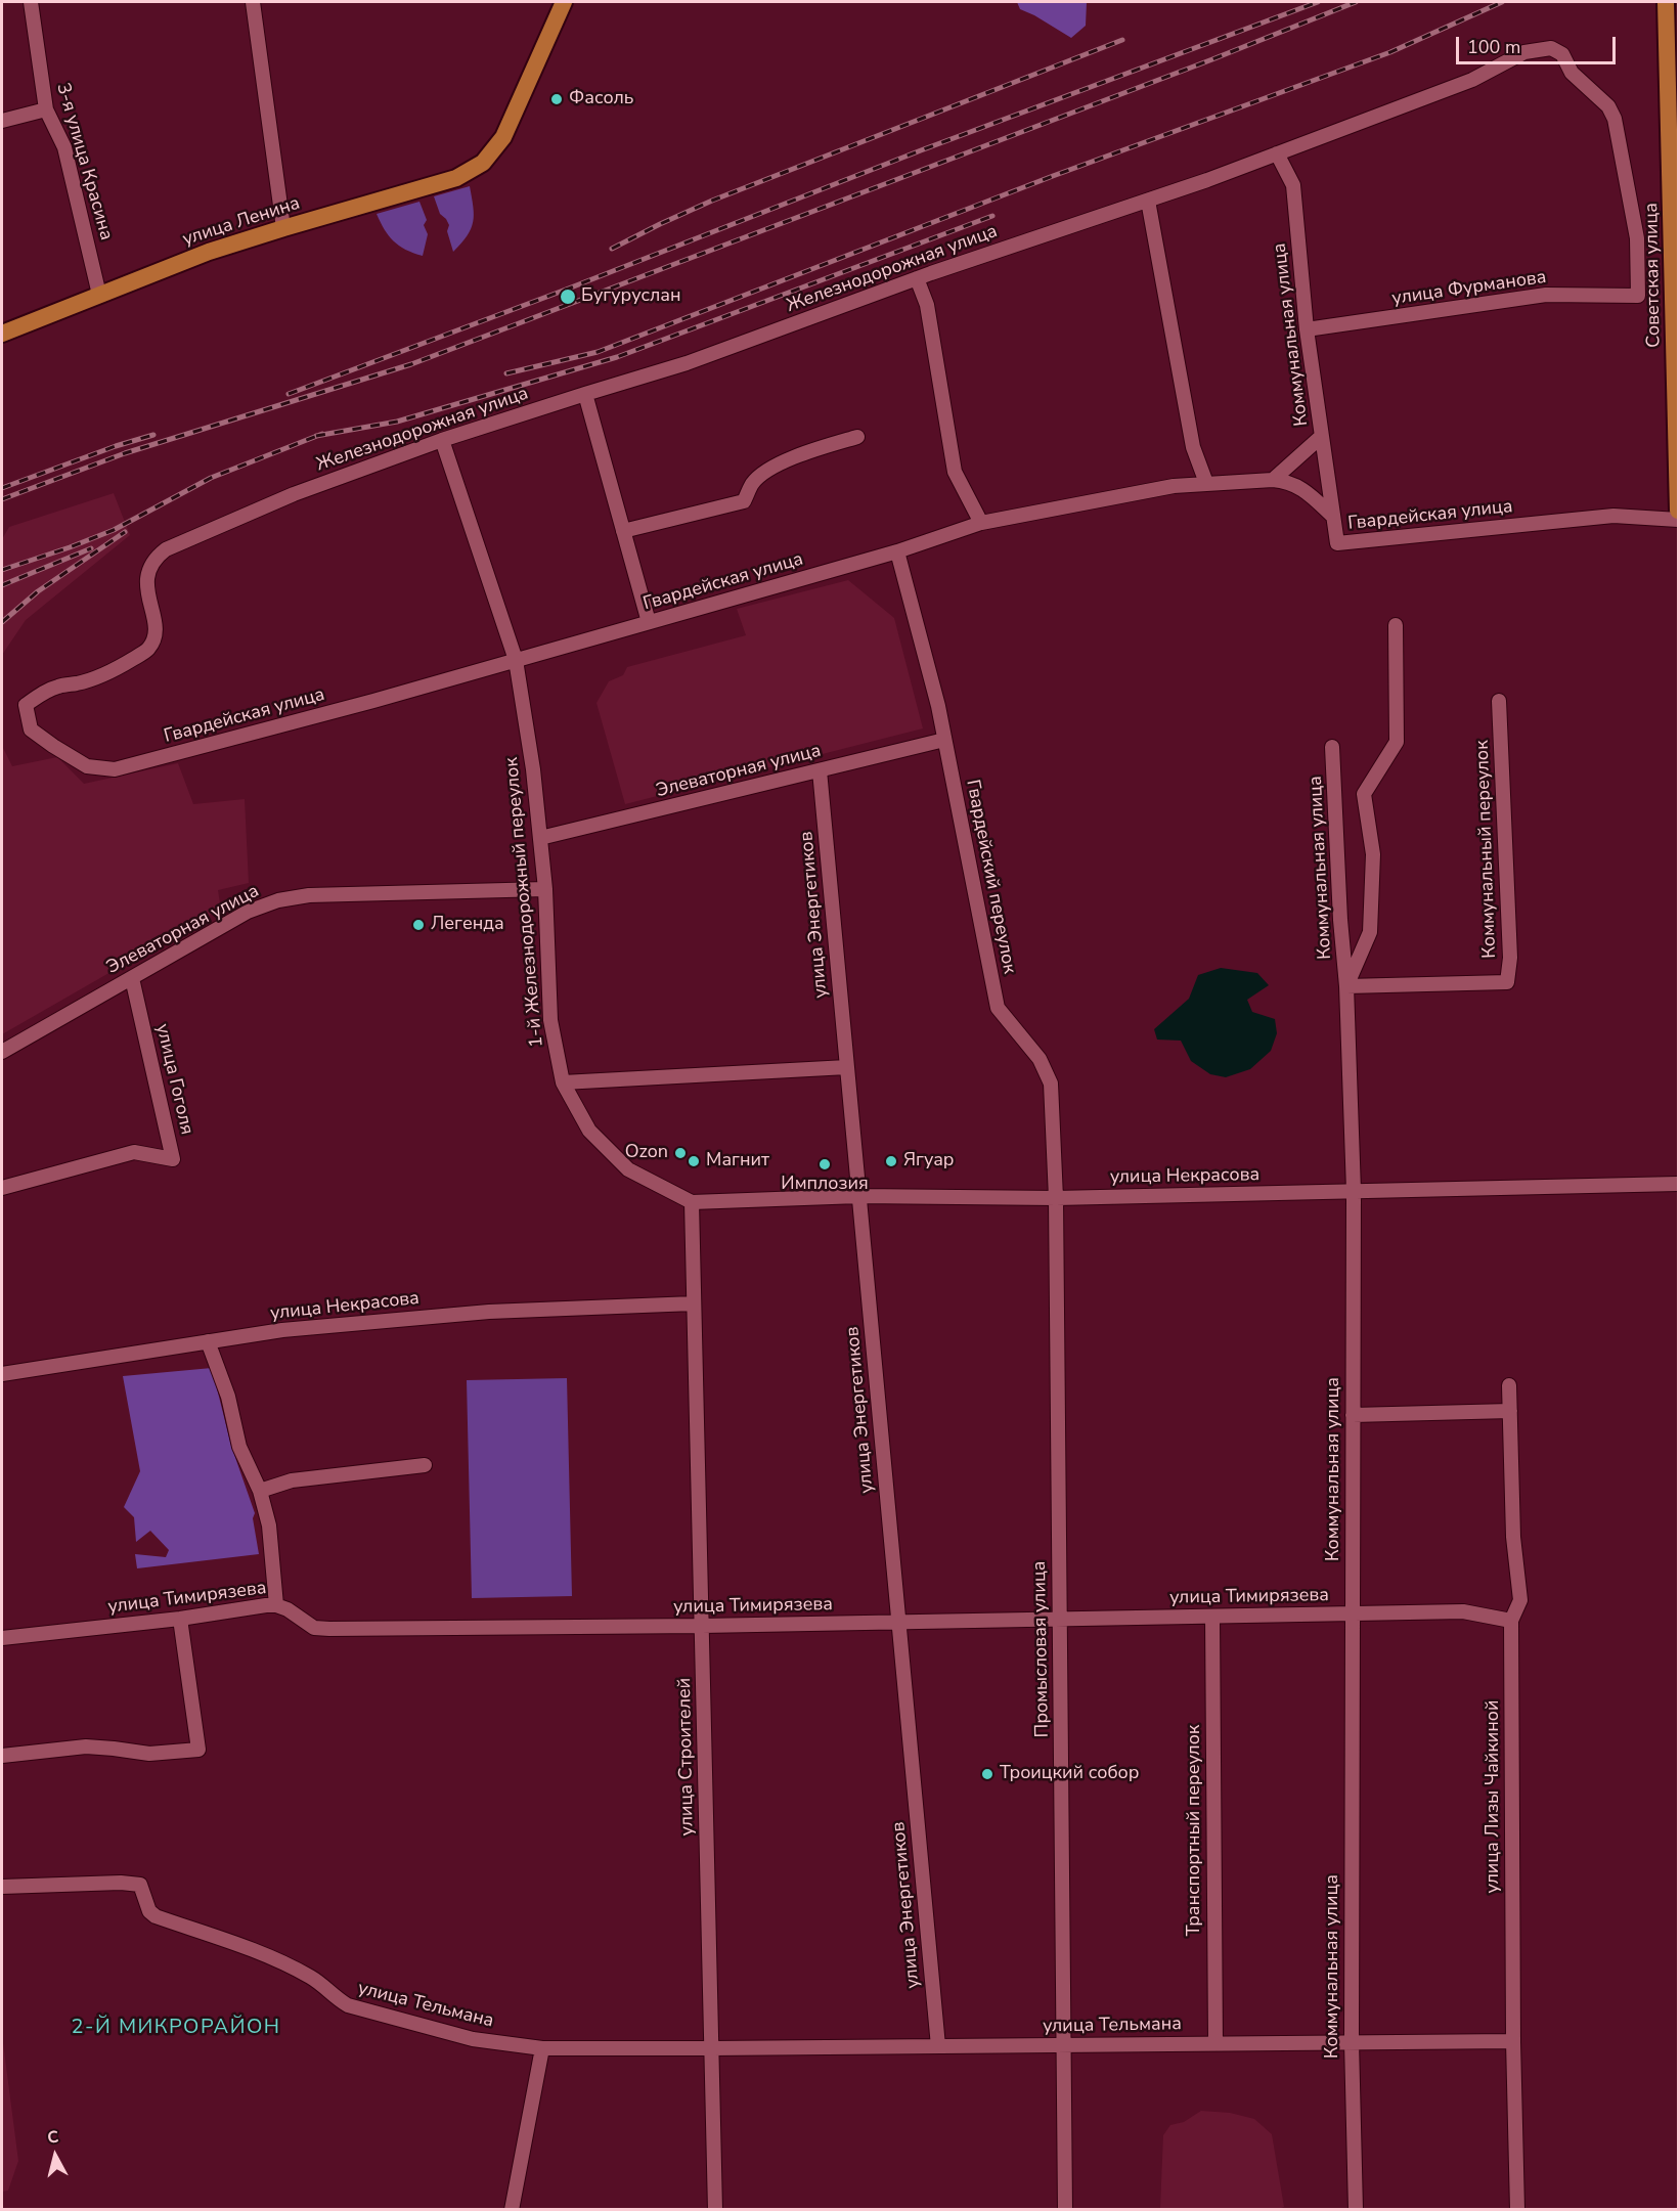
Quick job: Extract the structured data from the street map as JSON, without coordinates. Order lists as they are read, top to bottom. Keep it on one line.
{"streets":{"main road":["улица Ленина","Советская улица"],"street":["3-я улица Красина","Железнодорожная улица","улица Фурманова","Коммунальная улица","Гвардейская улица","Элеваторная улица","Коммунальный переулок","Гвардейский переулок","1-й Железнодорожный переулок","улица Энергетиков","улица Гоголя","улица Некрасова","улица Тимирязева","Промысловая улица","улица Строителей","улица Лизы Чайкиной","Транспортный переулок","улица Тельмана"]},"crossings":[["3-я улица Красина","улица Ленина"],["Железнодорожная улица","улица Фурманова"],["Железнодорожная улица","Коммунальная улица"],["Железнодорожная улица","Гвардейская улица"],["Железнодорожная улица","1-й Железнодорожный переулок"],["улица Фурманова","Коммунальная улица"],["Коммунальная улица","Гвардейская улица"],["Коммунальная улица","Коммунальный переулок"],["Коммунальная улица","улица Некрасова"],["Коммунальная улица","улица Тимирязева"],["Коммунальная улица","улица Тельмана"],["Гвардейская улица","Гвардейский переулок"],["Гвардейская улица","1-й Железнодорожный переулок"],["Элеваторная улица","Гвардейский переулок"],["Элеваторная улица","1-й Железнодорожный переулок"],["Элеваторная улица","улица Энергетиков"],["Элеваторная улица","улица Гоголя"],["Гвардейский переулок","улица Некрасова"],["Гвардейский переулок","Промысловая улица"],["1-й Железнодорожный переулок","улица Некрасова"],["1-й Железнодорожный переулок","улица Строителей"],["улица Энергетиков","улица Некрасова"],["улица Энергетиков","улица Тимирязева"],["улица Энергетиков","улица Тельмана"],["улица Некрасова","Промысловая улица"],["улица Некрасова","улица Строителей"],["улица Тимирязева","Промысловая улица"],["улица Тимирязева","улица Строителей"],["улица Тимирязева","улица Лизы Чайкиной"],["улица Тимирязева","Транспортный переулок"],["Промысловая улица","улица Тельмана"],["улица Строителей","улица Тельмана"],["улица Лизы Чайкиной","улица Тельмана"],["Транспортный переулок","улица Тельмана"]],"districts":["2-Й МИКРОРАЙОН"],"places":["Фасоль","Бугуруслан","Легенда","Ozon","Магнит","Ягуар","Имплозия","Троицкий собор"],"scale_bar":"100 m","north":"top"}
